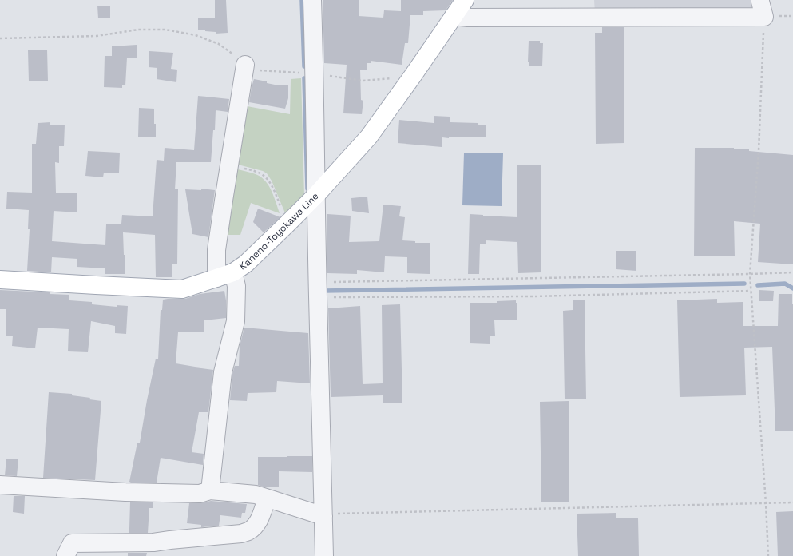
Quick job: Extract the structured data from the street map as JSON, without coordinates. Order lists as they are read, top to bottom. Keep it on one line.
{"streets":{"main road":["Kaneno-Toyokawa Line"]}}
